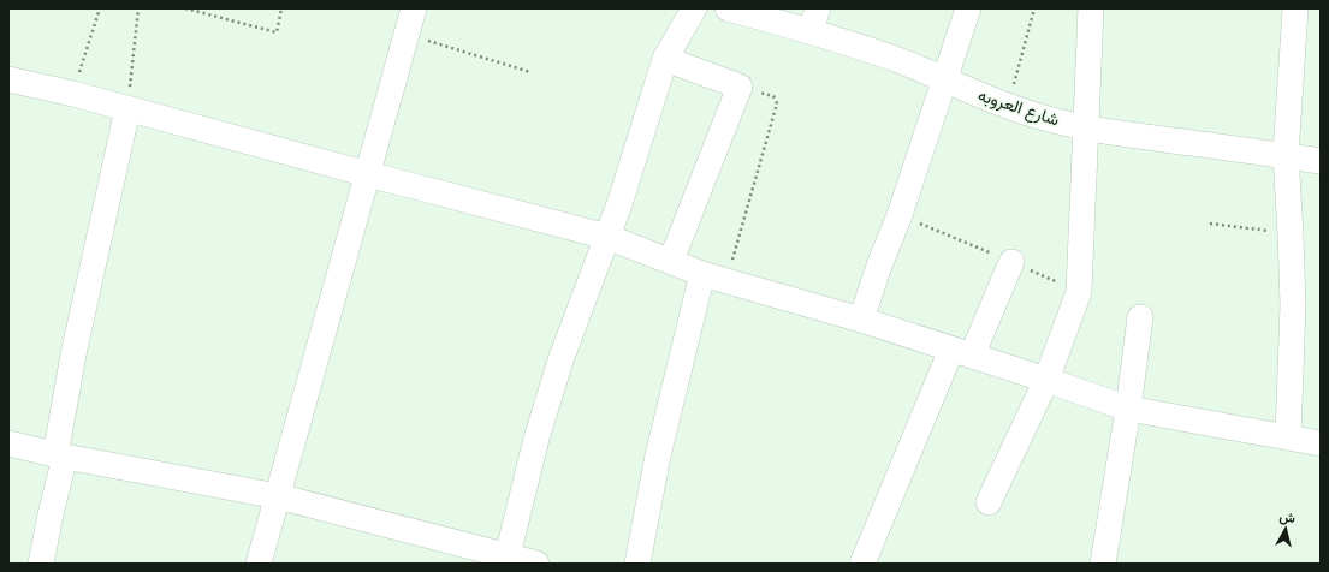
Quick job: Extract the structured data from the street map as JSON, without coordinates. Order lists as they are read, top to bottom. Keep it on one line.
{"streets":{"street":["شارع العروبه"]},"north":"top"}
